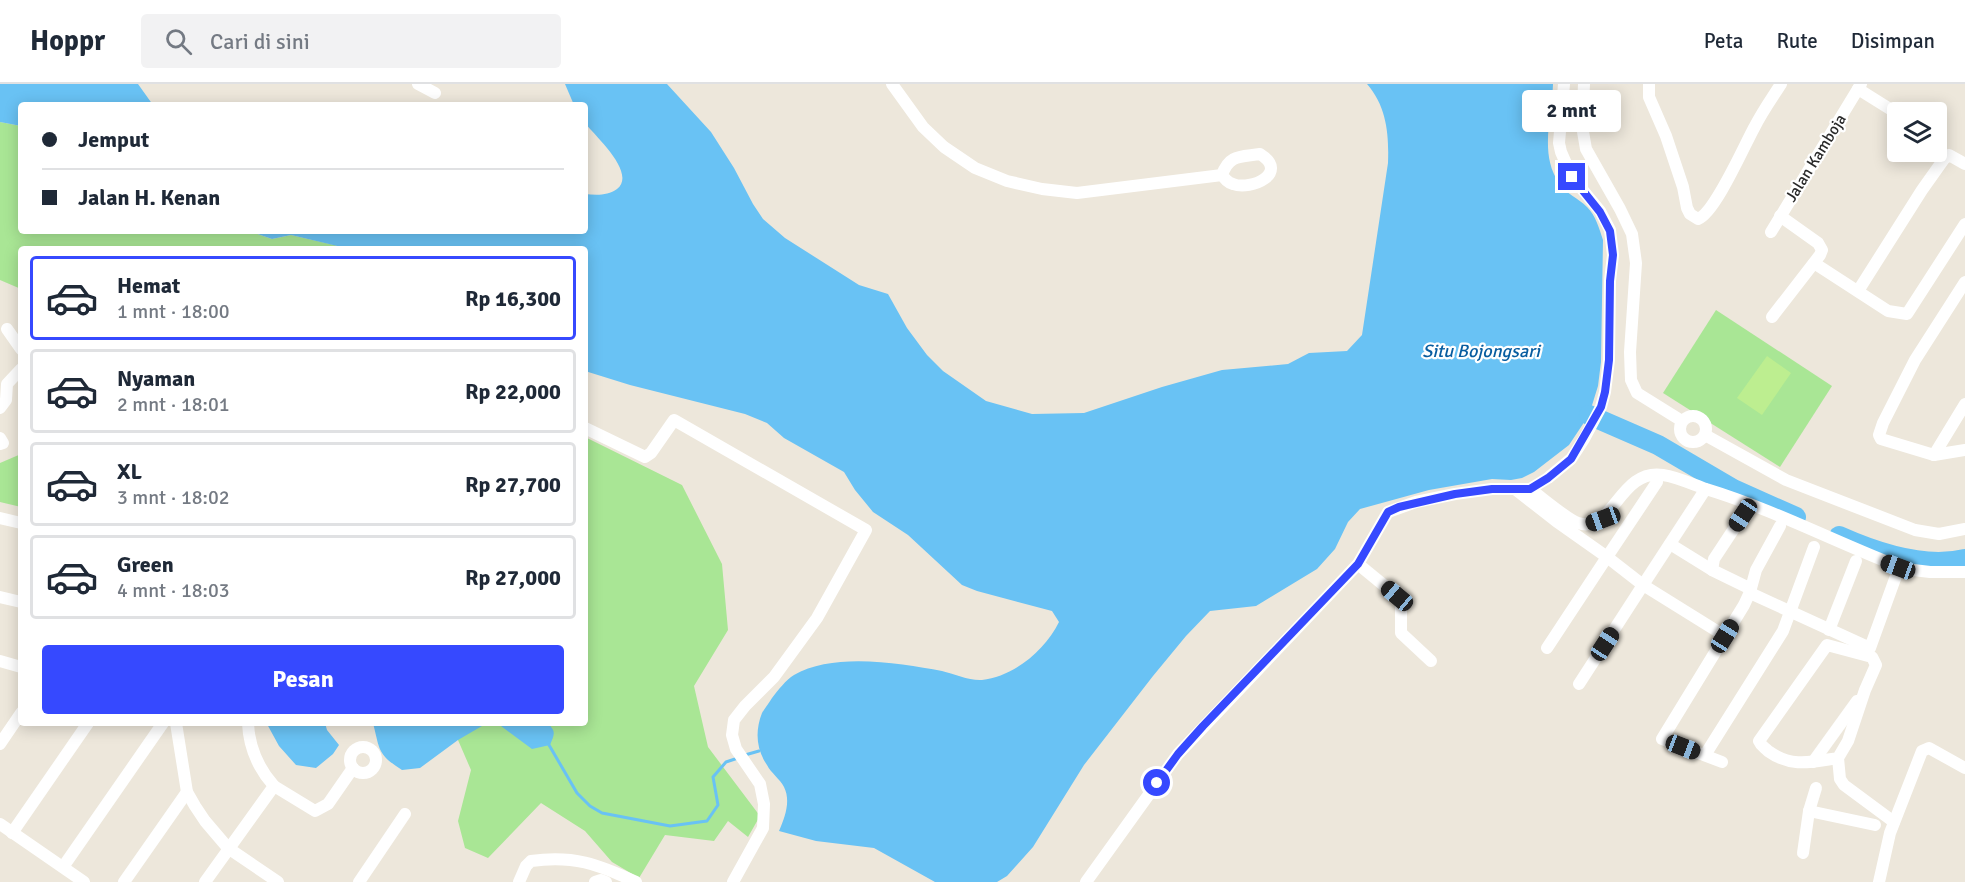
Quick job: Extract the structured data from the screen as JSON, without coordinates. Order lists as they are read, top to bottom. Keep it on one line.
{"streets":{"street":["Jalan Kamboja"]},"water":["Situ Bojongsari"],"page":{"header":"Hoppr","search":"Cari di sini","nav":["Peta","Rute","Disimpan"],"bubble":"2 mnt","banner":["Jemput","Jalan H. Kenan"],"list":[{"name":"Hemat","note":"1 mnt · 18:00","value":"Rp 16,300"},{"name":"Nyaman","note":"2 mnt · 18:01","value":"Rp 22,000"},{"name":"XL","note":"3 mnt · 18:02","value":"Rp 27,700"},{"name":"Green","note":"4 mnt · 18:03","value":"Rp 27,000"}],"buttons":"Pesan"}}
